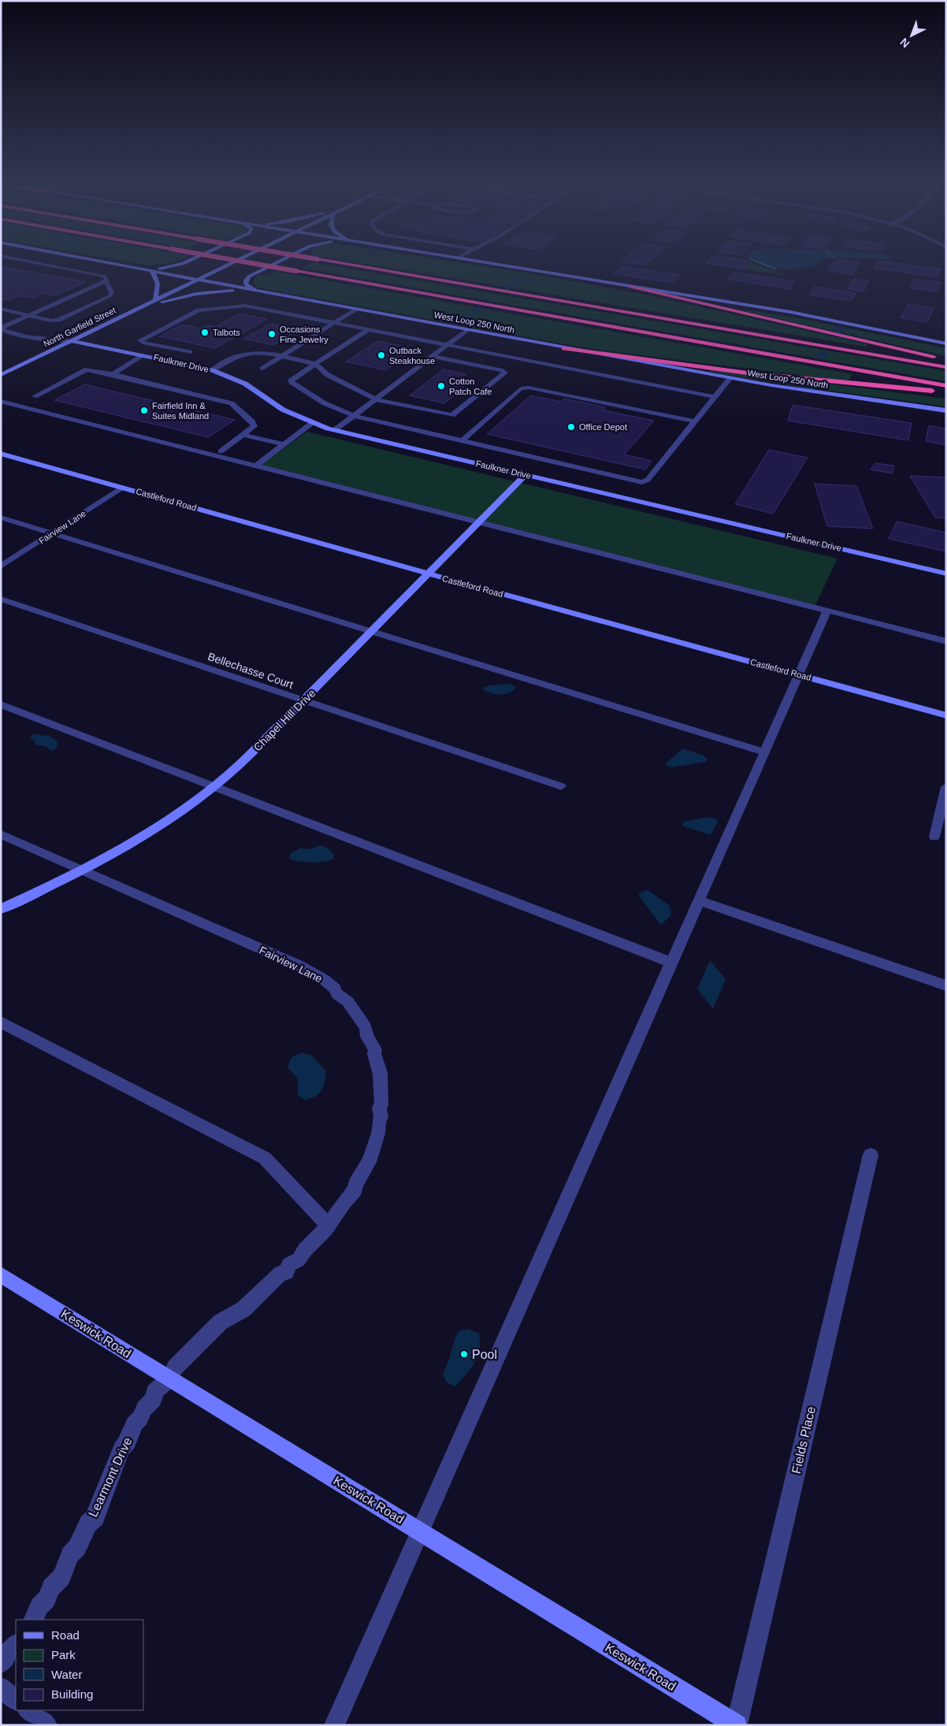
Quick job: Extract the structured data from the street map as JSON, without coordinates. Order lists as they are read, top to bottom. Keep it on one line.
{"streets":{"main road":["West Loop 250 North","North Garfield Street","Faulkner Drive","Castleford Road","Chapel Hill Drive","Keswick Road"],"street":["Fairview Lane","Bellechasse Court","Fields Place","Learmont Drive"]},"crossings":[["West Loop 250 North","North Garfield Street"],["North Garfield Street","Faulkner Drive"],["Faulkner Drive","Chapel Hill Drive"],["Castleford Road","Fairview Lane"],["Castleford Road","Chapel Hill Drive"],["Fairview Lane","Chapel Hill Drive"],["Fairview Lane","Keswick Road"],["Fairview Lane","Learmont Drive"],["Bellechasse Court","Chapel Hill Drive"],["Keswick Road","Fields Place"],["Keswick Road","Learmont Drive"]],"places":["Talbots","Occasions Fine Jewelry","Outback Steakhouse","Cotton Patch Cafe","Fairfield Inn & Suites Midland","Office Depot","Pool"],"legend":["Road","Park","Water","Building"],"north":"bottom left"}
